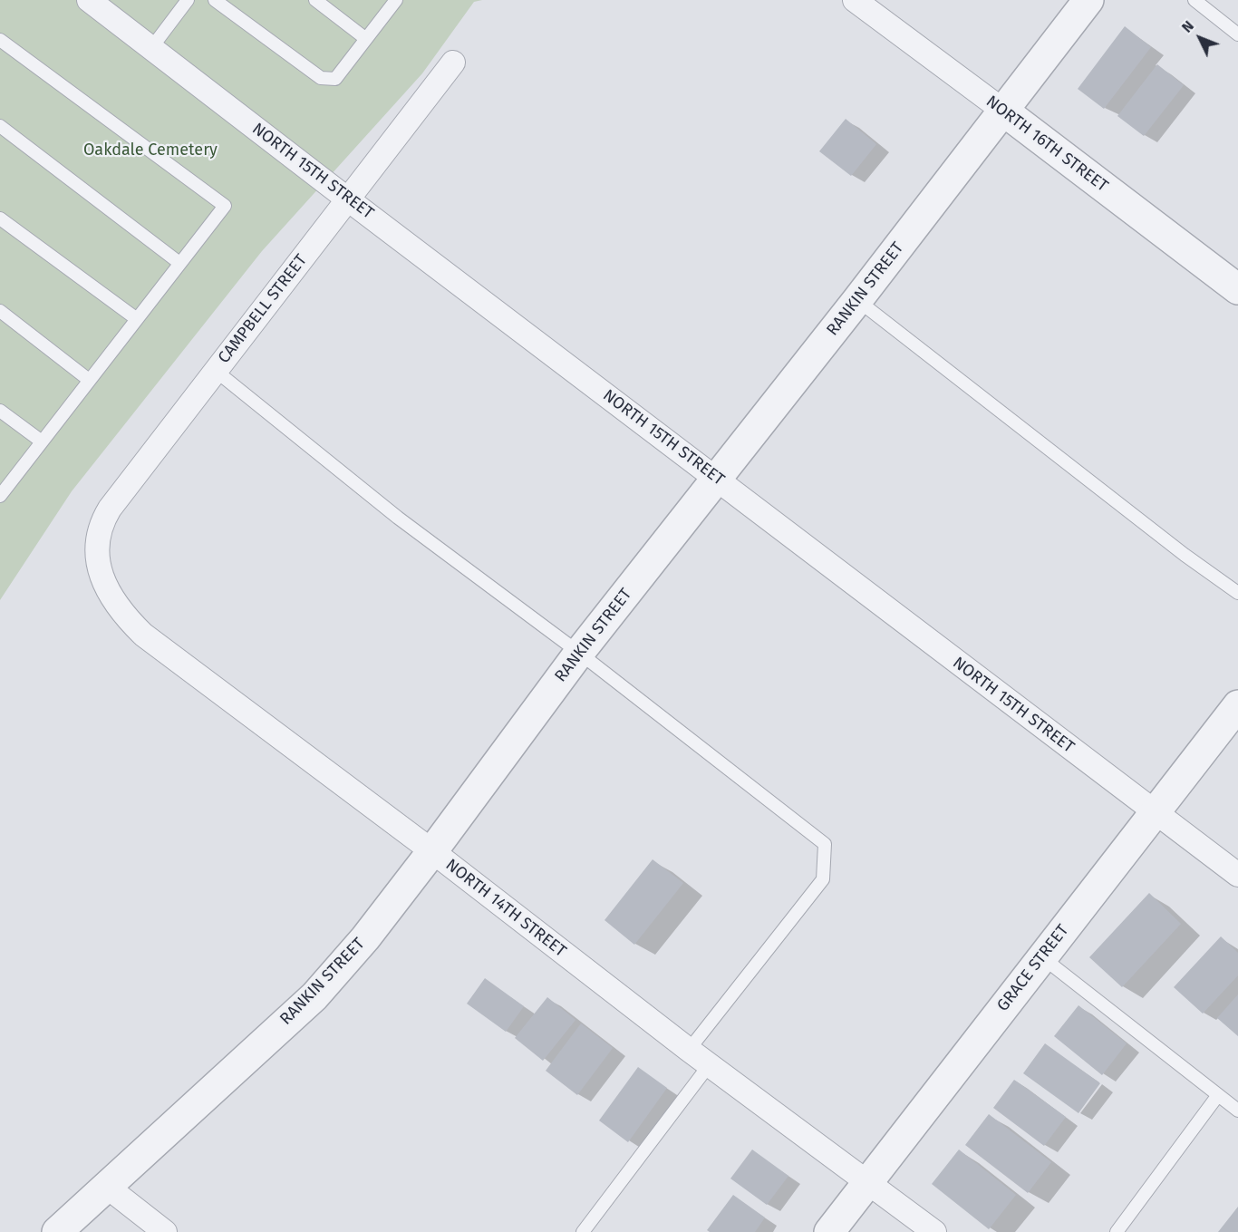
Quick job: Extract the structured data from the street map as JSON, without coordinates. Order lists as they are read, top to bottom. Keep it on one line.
{"streets":{"street":["NORTH 16TH STREET","NORTH 15TH STREET","RANKIN STREET","CAMPBELL STREET","NORTH 14TH STREET","GRACE STREET"]},"crossings":[["NORTH 16TH STREET","RANKIN STREET"],["NORTH 15TH STREET","RANKIN STREET"],["NORTH 15TH STREET","CAMPBELL STREET"],["NORTH 15TH STREET","GRACE STREET"],["RANKIN STREET","NORTH 14TH STREET"],["CAMPBELL STREET","NORTH 14TH STREET"],["NORTH 14TH STREET","GRACE STREET"]],"parks":["Oakdale Cemetery"],"north":"top left"}
